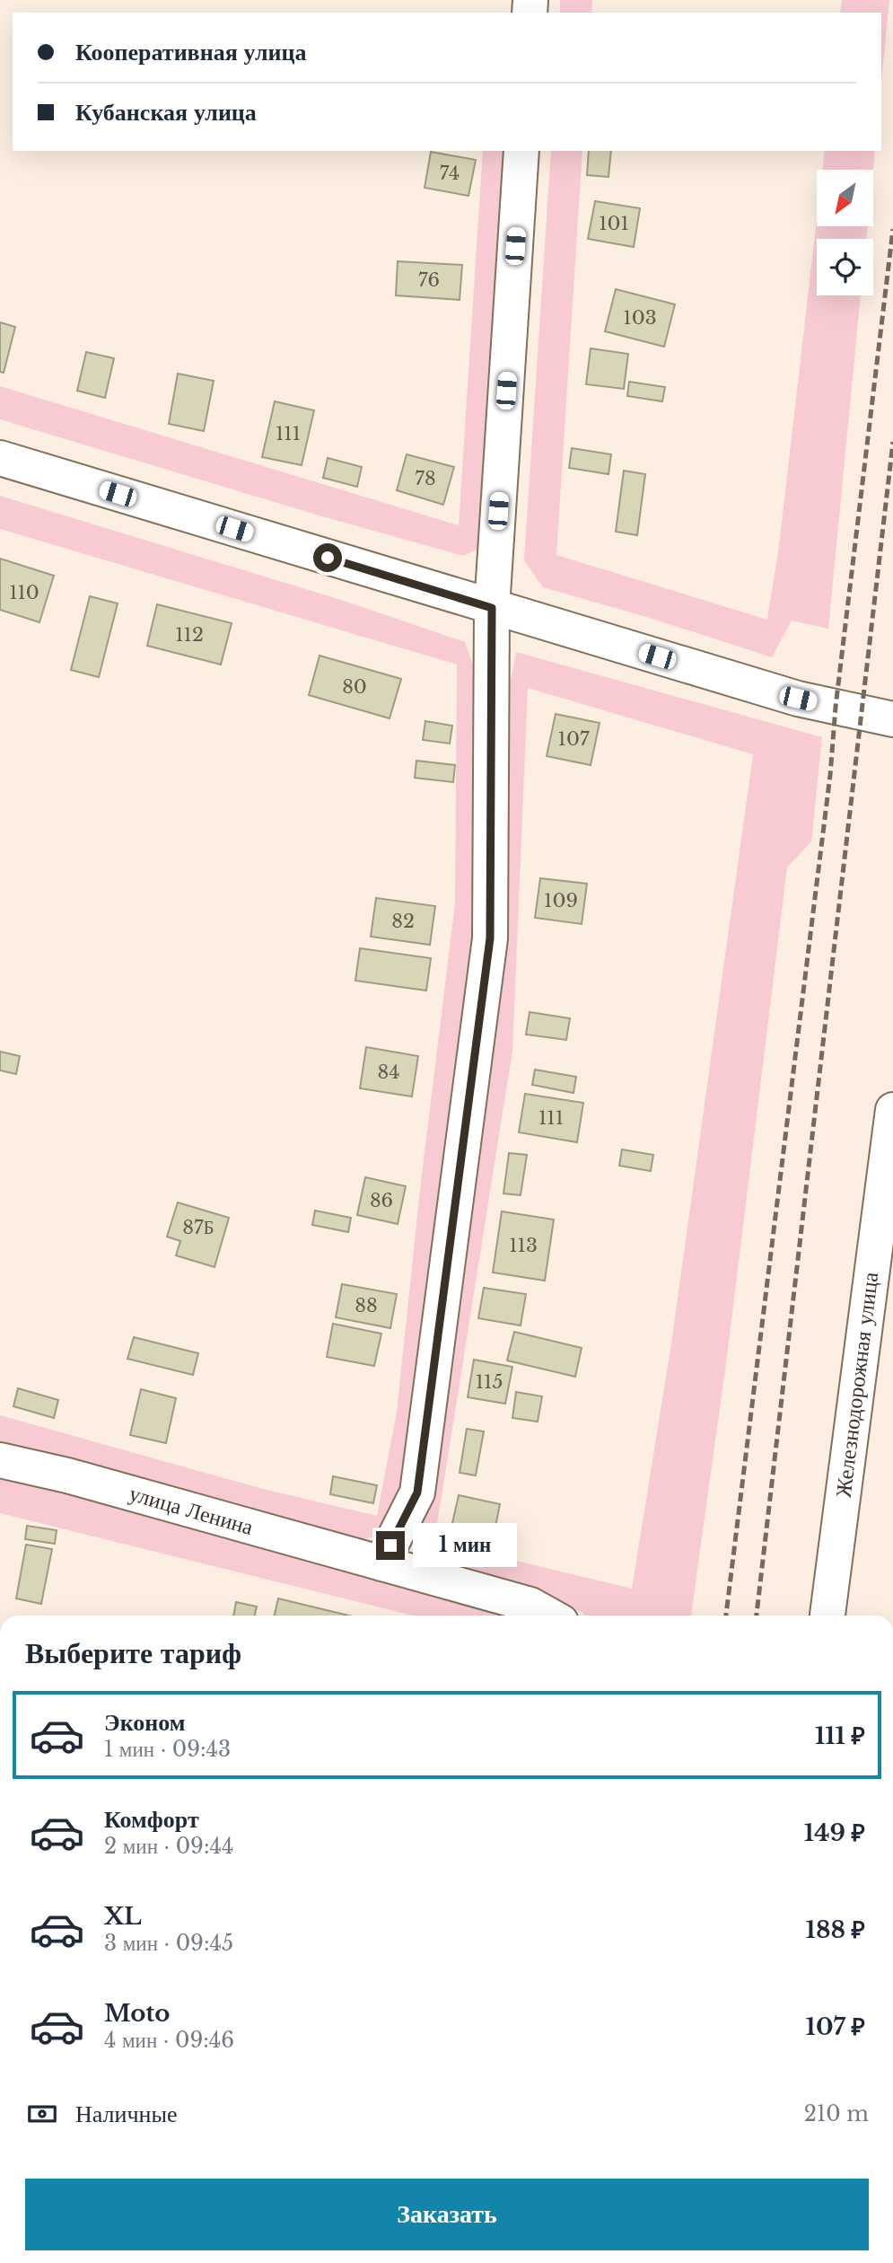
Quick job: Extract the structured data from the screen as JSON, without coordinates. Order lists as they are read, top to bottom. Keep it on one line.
{"streets":{"street":["Железнодорожная улица","улица Ленина"]},"house_numbers":["74","101","76","103","111","78","110","112","80","107","109","82","84","111","86","87Б","113","88","115"],"north":"bottom left","page":{"banner":["Кооперативная улица","Кубанская улица"],"bubble":"1 мин","heading":"Выберите тариф","list":[{"name":"Эконом","note":"1 мин · 09:43","value":"111 ₽"},{"name":"Комфорт","note":"2 мин · 09:44","value":"149 ₽"},{"name":"XL","note":"3 мин · 09:45","value":"188 ₽"},{"name":"Moto","note":"4 мин · 09:46","value":"107 ₽"}],"pay":["Наличные","210 m"],"buttons":"Заказать"}}
